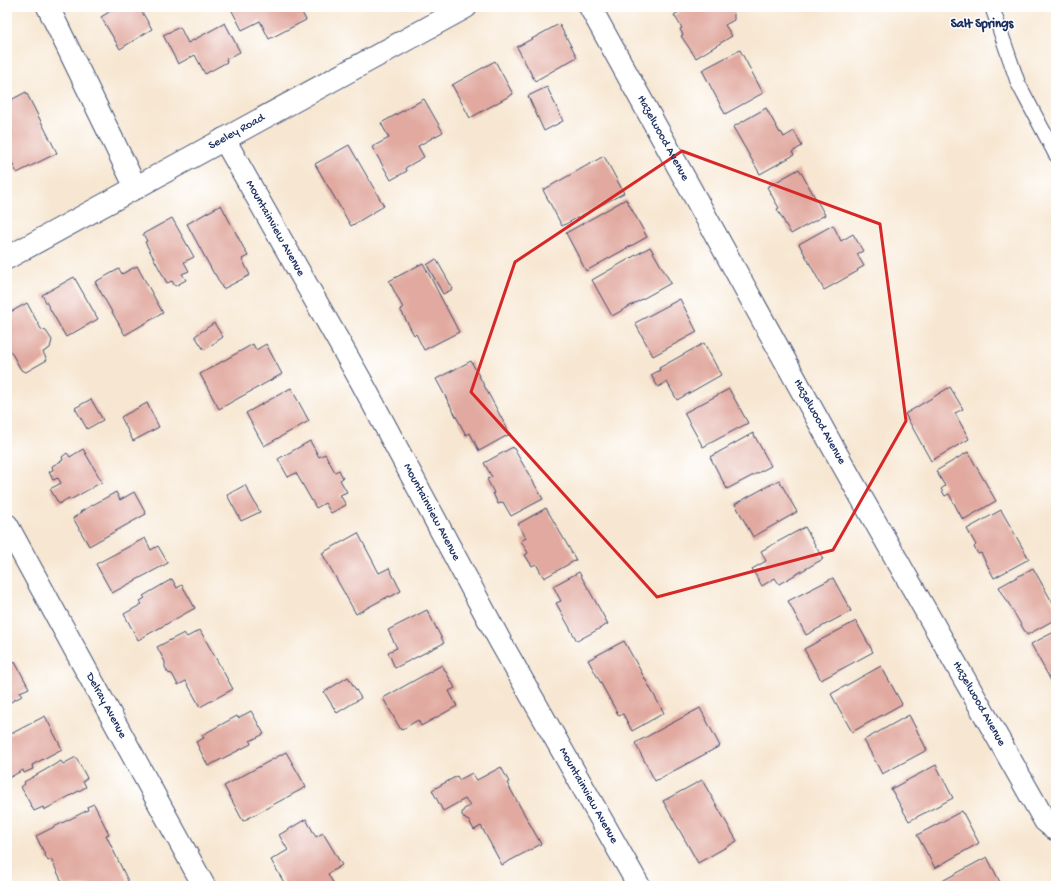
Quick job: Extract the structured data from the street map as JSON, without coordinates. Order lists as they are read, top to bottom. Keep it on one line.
{"streets":{"street":["Seeley Road","Hazelwood Avenue","Mountainview Avenue","Delray Avenue"]},"crossings":[["Seeley Road","Mountainview Avenue"]],"districts":["Salt Springs"]}
